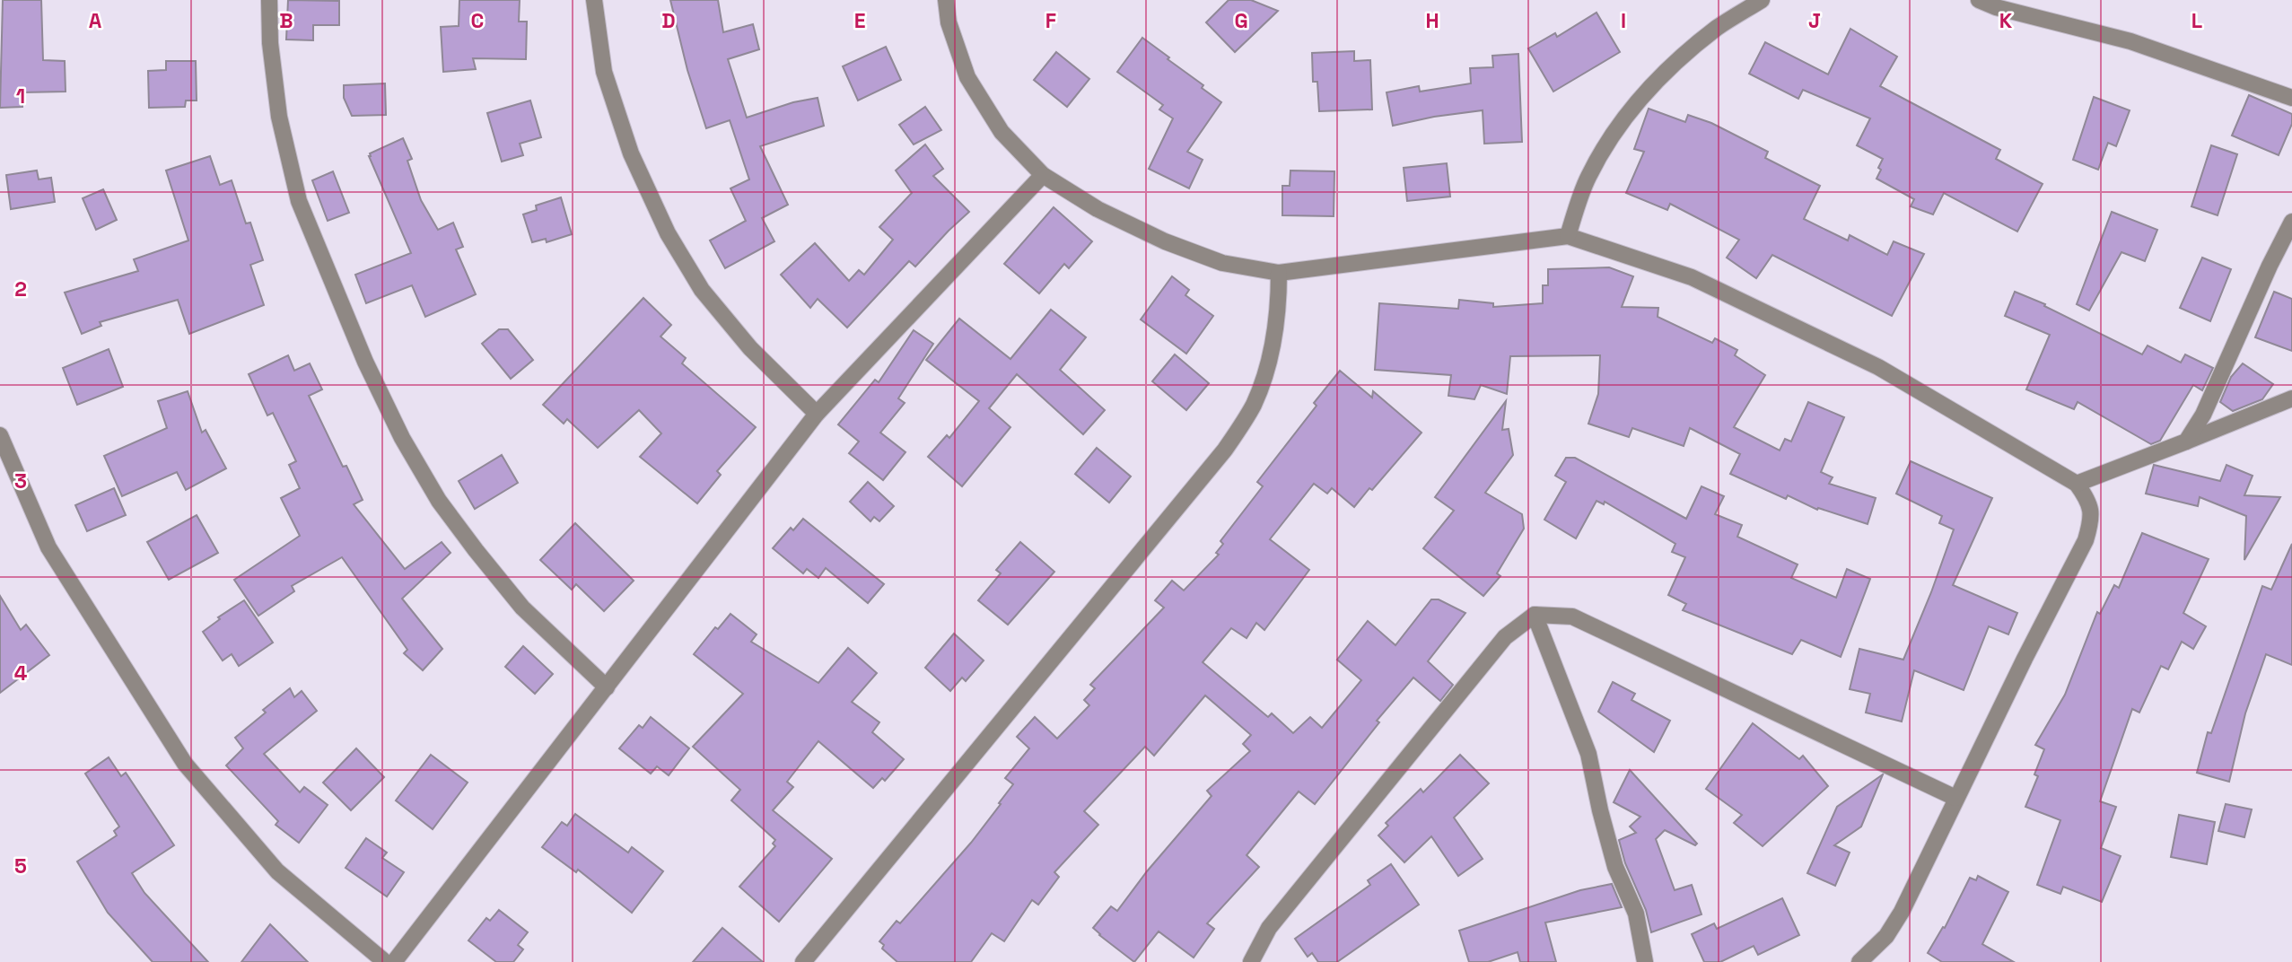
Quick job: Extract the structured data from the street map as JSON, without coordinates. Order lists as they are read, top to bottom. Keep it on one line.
{"grid":{"columns":["A","B","C","D","E","F","G","H","I","J","K","L"],"rows":["1","2","3","4","5"]}}
